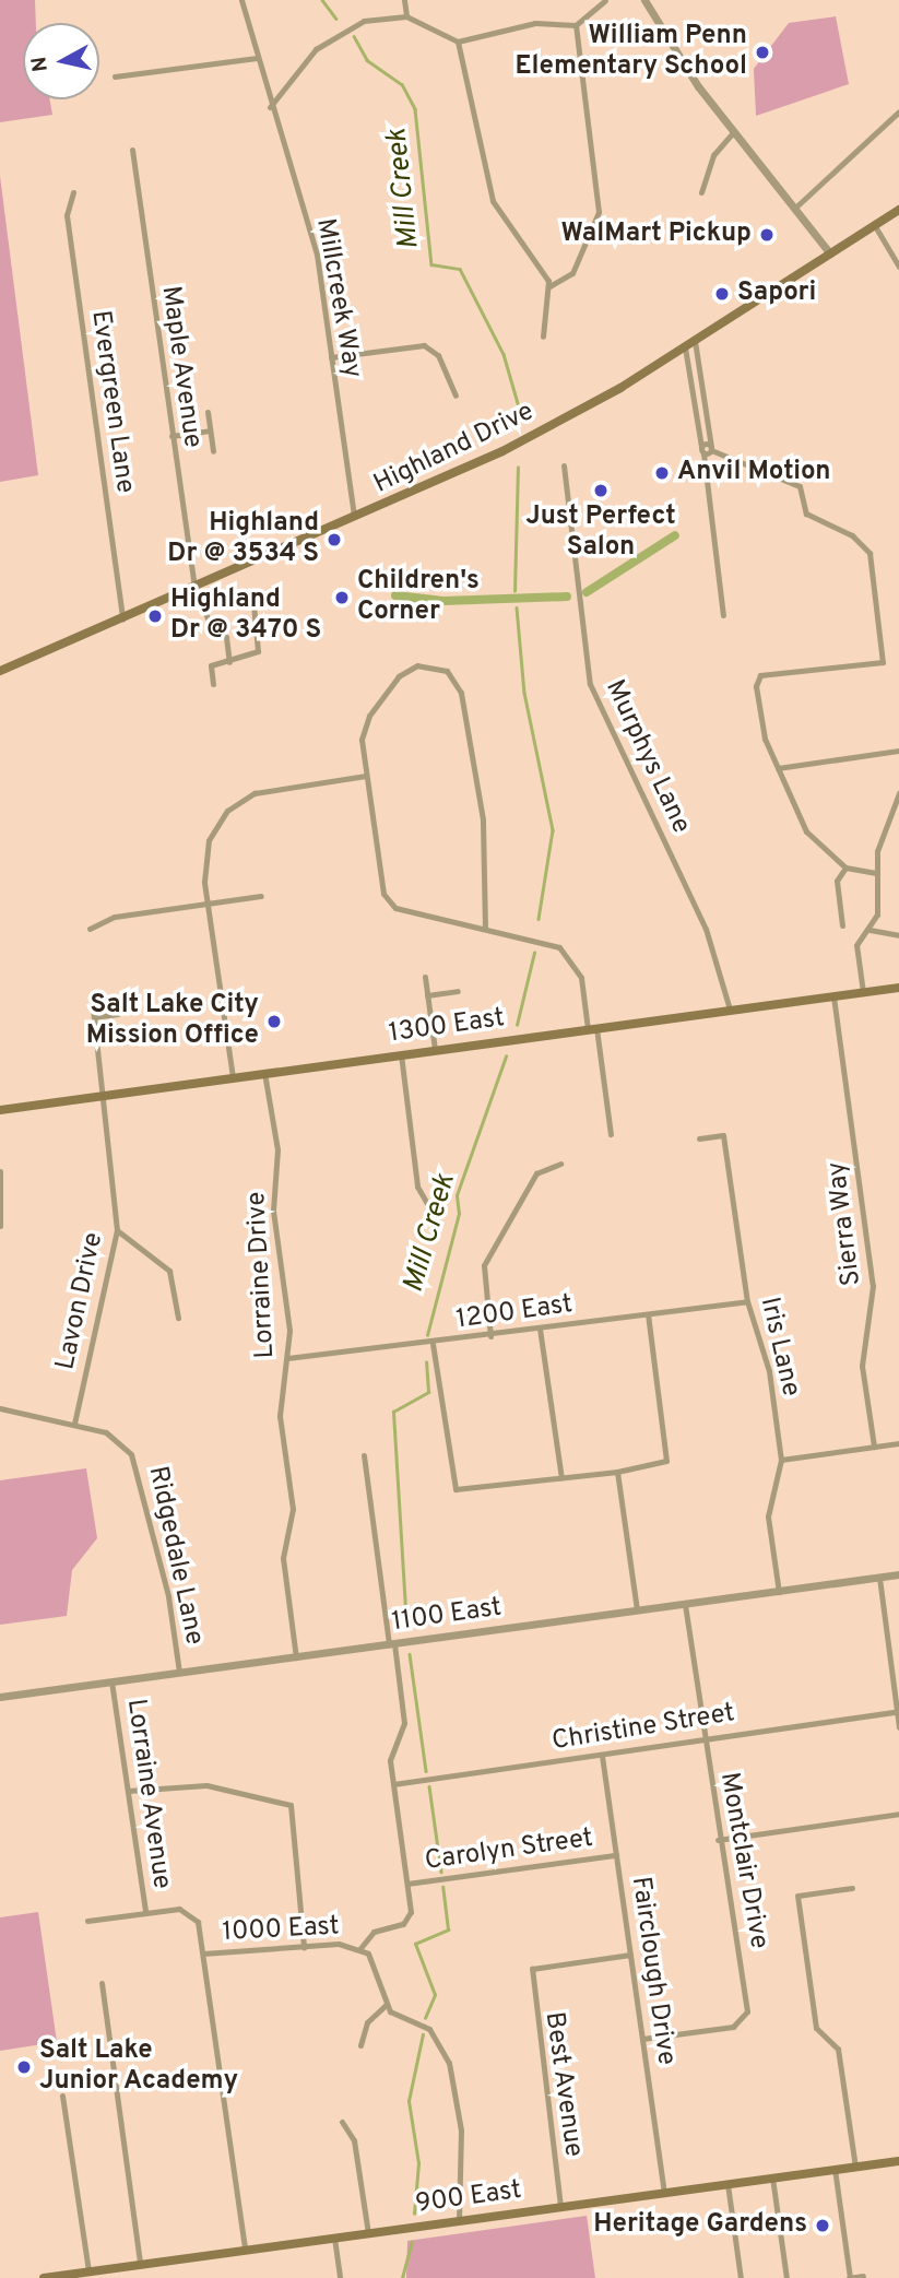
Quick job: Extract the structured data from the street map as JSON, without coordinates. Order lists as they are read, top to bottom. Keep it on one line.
{"streets":{"main road":["Highland Drive","1300 East","900 East"],"street":["Millcreek Way","Maple Avenue","Evergreen Lane","Murphys Lane","Sierra Way","Lorraine Drive","Lavon Drive","1200 East","Iris Lane","Ridgedale Lane","1100 East","Christine Street","Lorraine Avenue","Carolyn Street","Montclair Drive","1000 East","Fairclough Drive","Best Avenue"]},"crossings":[["Millcreek Way","Highland Drive"],["Maple Avenue","Highland Drive"],["Evergreen Lane","Highland Drive"],["Murphys Lane","1300 East"],["1300 East","Sierra Way"],["1300 East","Lorraine Drive"],["1300 East","Lavon Drive"],["Lorraine Drive","1200 East"],["Lorraine Drive","1100 East"],["Lavon Drive","Ridgedale Lane"],["1200 East","Iris Lane"],["Iris Lane","1100 East"],["Ridgedale Lane","1100 East"],["1100 East","Lorraine Avenue"],["1100 East","Montclair Drive"],["Christine Street","Montclair Drive"],["Christine Street","Fairclough Drive"],["Lorraine Avenue","1000 East"],["Lorraine Avenue","900 East"],["Carolyn Street","Fairclough Drive"],["Montclair Drive","Fairclough Drive"],["Fairclough Drive","Best Avenue"],["Fairclough Drive","900 East"],["Best Avenue","900 East"]],"water":["Mill Creek"],"places":["William Penn Elementary School","WalMart Pickup","Sapori","Anvil Motion","Just Perfect Salon","Highland Dr @ 3534 S","Children's Corner","Highland Dr @ 3470 S","Salt Lake City Mission Office","Salt Lake Junior Academy","Heritage Gardens"],"north":"left"}
